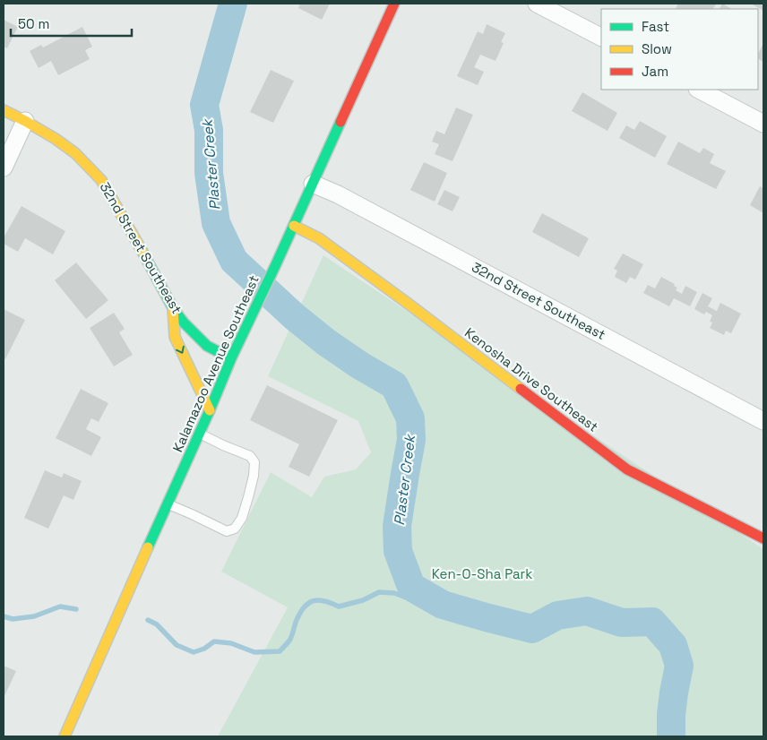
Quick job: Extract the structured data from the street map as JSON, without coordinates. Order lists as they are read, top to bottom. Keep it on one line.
{"streets":{"main road":["32nd Street Southeast","Kalamazoo Avenue Southeast","Kenosha Drive Southeast"]},"crossings":[["32nd Street Southeast","Kalamazoo Avenue Southeast"],["Kalamazoo Avenue Southeast","Kenosha Drive Southeast"]],"water":["Plaster Creek"],"parks":["Ken-O-Sha Park"],"legend":["Fast","Slow","Jam"],"scale_bar":"50 m"}
